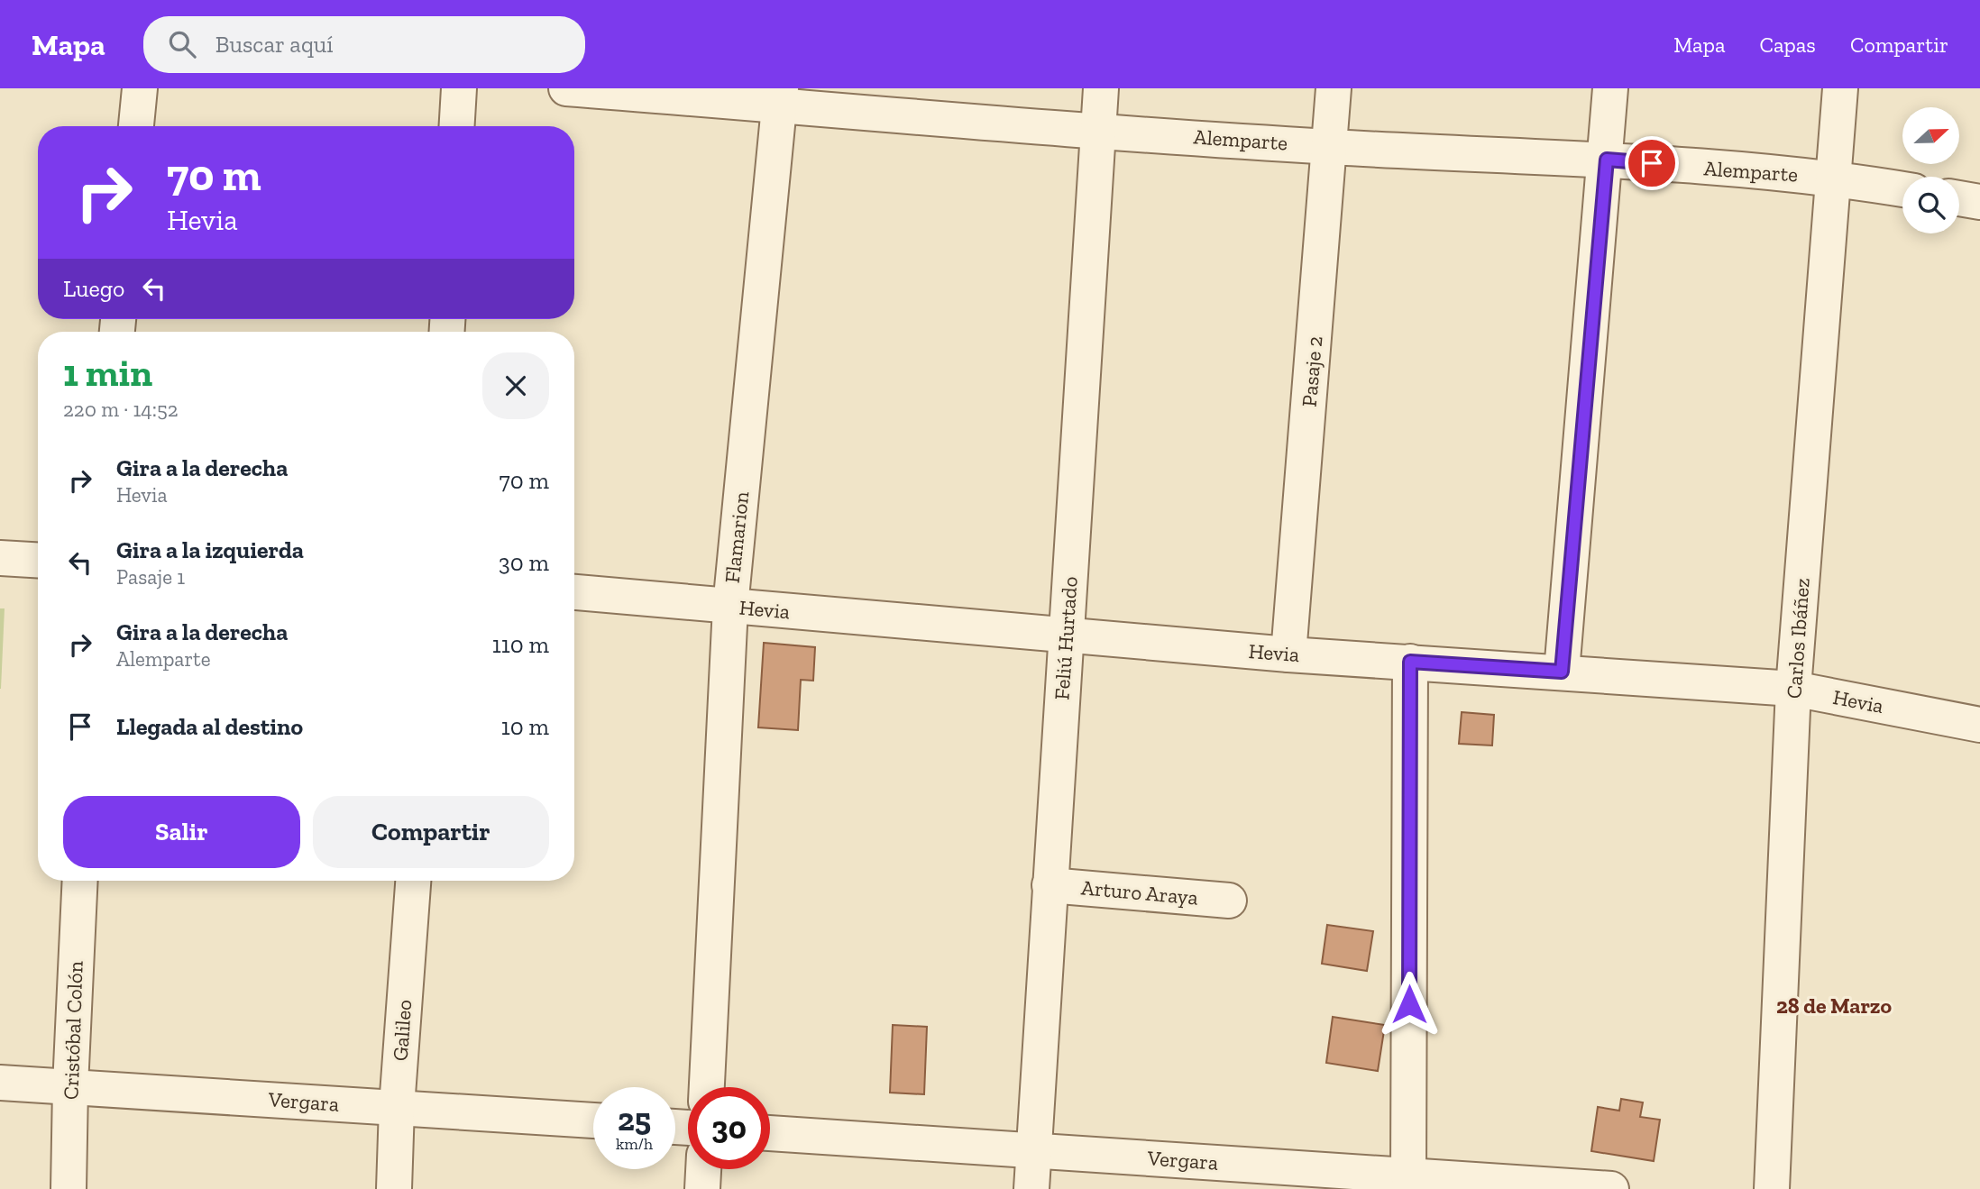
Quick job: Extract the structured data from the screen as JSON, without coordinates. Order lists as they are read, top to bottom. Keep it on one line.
{"streets":{"street":["Alemparte","Pasaje 2","Flamarion","Hevia","Feliú Hurtado","Carlos Ibáñez","Arturo Araya","Cristóbal Colón","Galileo","Vergara"]},"crossings":[["Alemparte","Pasaje 2"],["Alemparte","Flamarion"],["Alemparte","Feliú Hurtado"],["Alemparte","Carlos Ibáñez"],["Pasaje 2","Hevia"],["Flamarion","Hevia"],["Hevia","Feliú Hurtado"],["Hevia","Carlos Ibáñez"],["Feliú Hurtado","Arturo Araya"],["Feliú Hurtado","Vergara"],["Cristóbal Colón","Vergara"],["Galileo","Vergara"]],"districts":["28 de Marzo"],"north":"right","page":{"header":"Mapa","search":"Buscar aquí","nav":["Mapa","Capas","Compartir"],"turn":["70 m","Hevia"],"then":"Luego","heading":["1 min","220 m · 14:52"],"list":[{"name":"Gira a la derecha","note":"Hevia","value":"70 m"},{"name":"Gira a la izquierda","note":"Pasaje 1","value":"30 m"},{"name":"Gira a la derecha","note":"Alemparte","value":"110 m"},{"name":"Llegada al destino","value":"10 m"}],"buttons":["Salir","Compartir"],"speed":"25 km/h","limit":"30"}}
